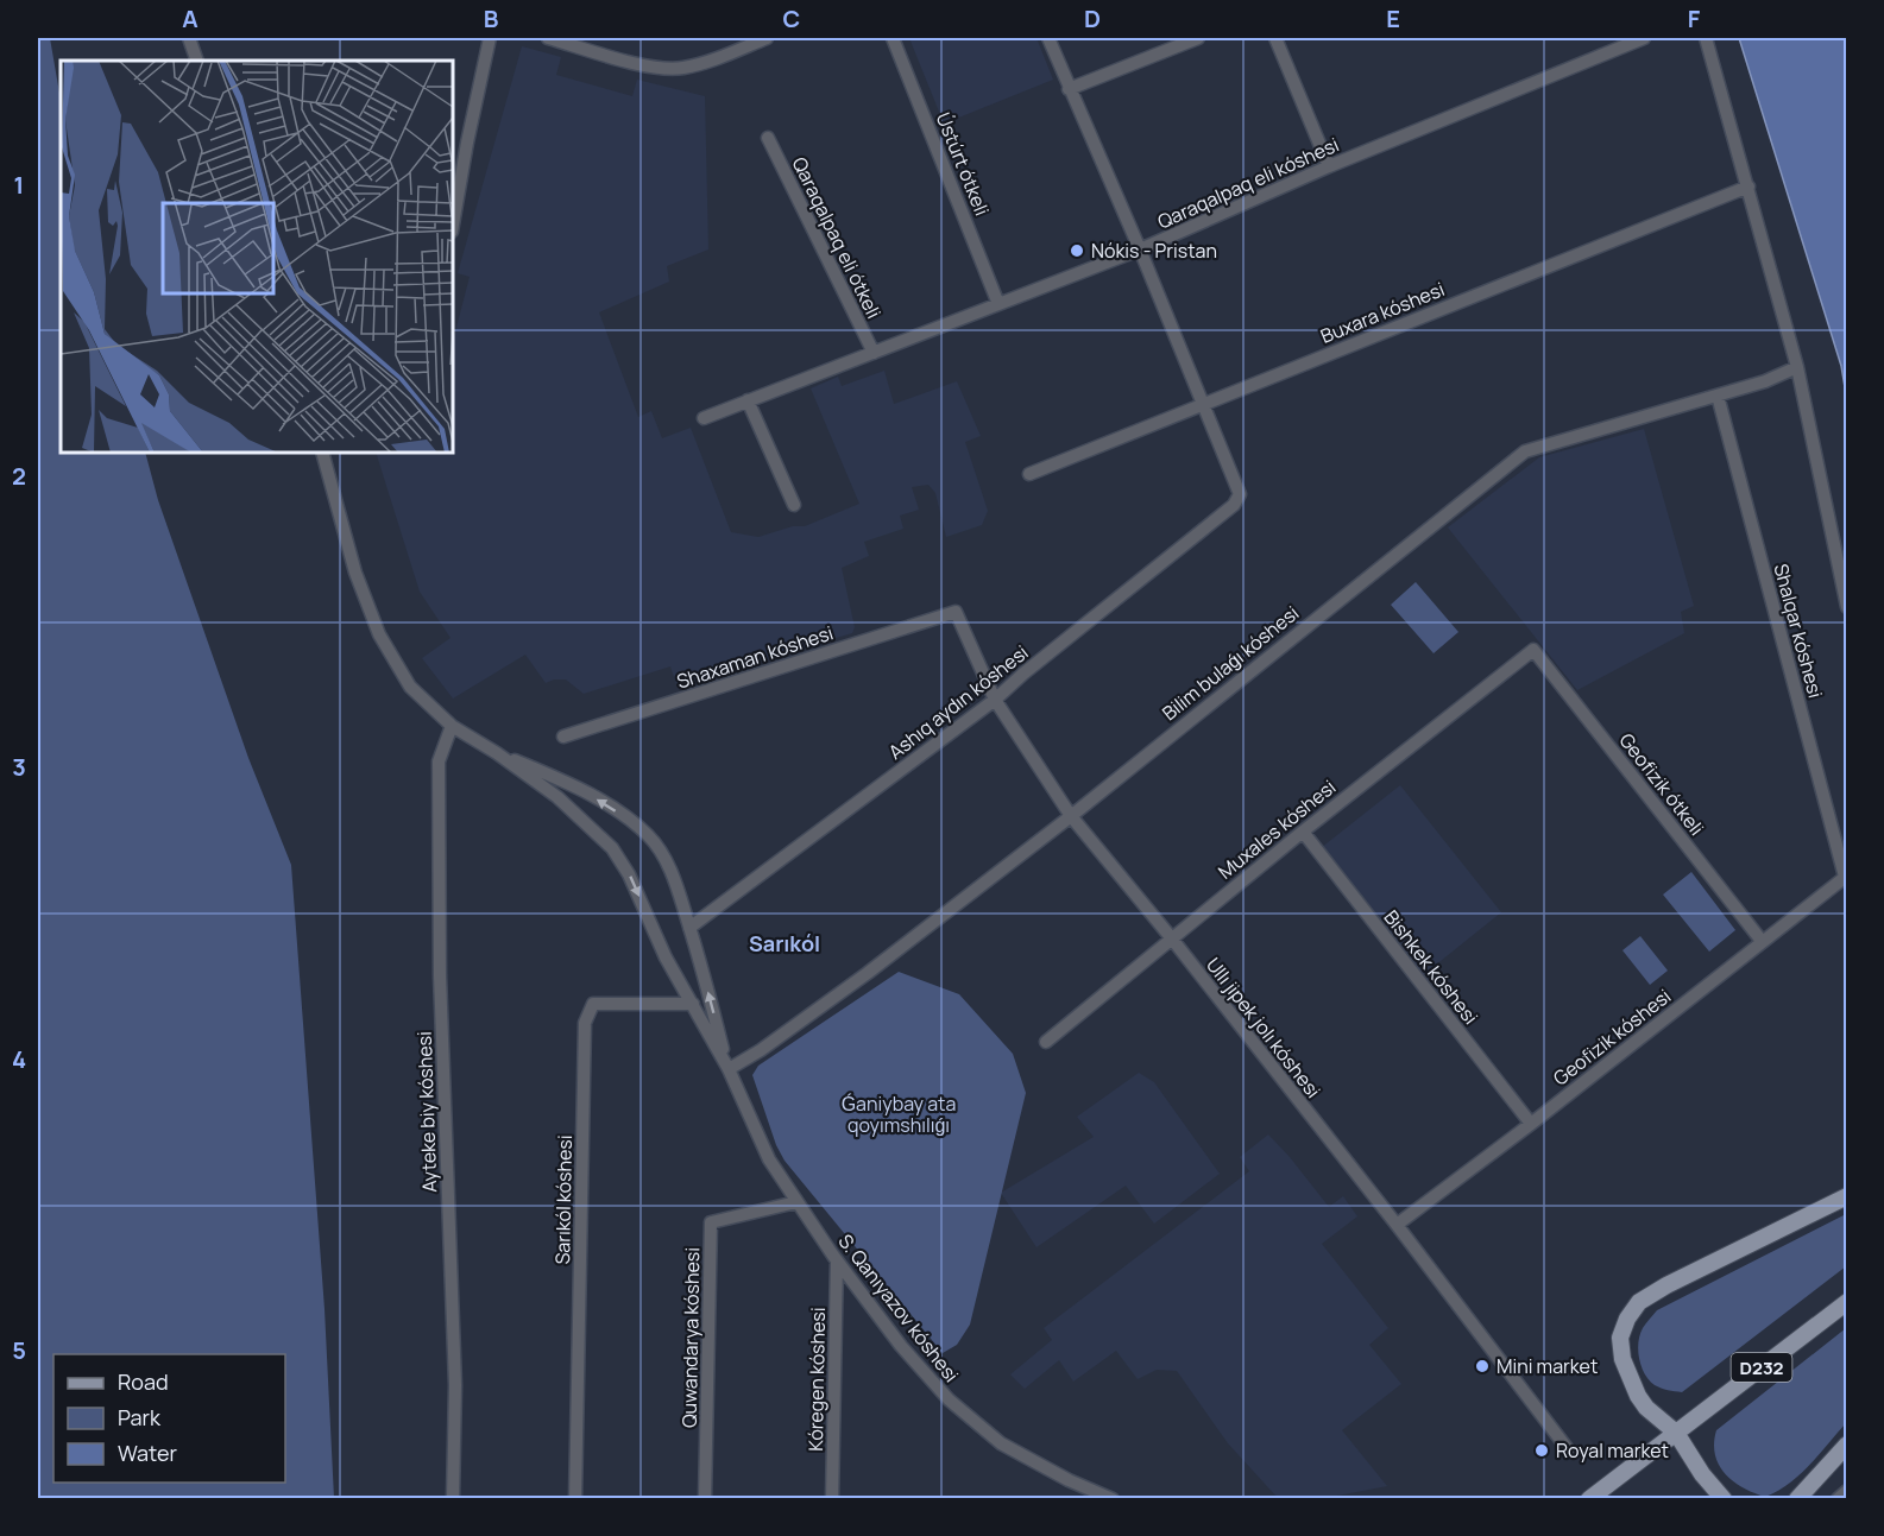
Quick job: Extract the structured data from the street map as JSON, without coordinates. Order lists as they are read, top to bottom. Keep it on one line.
{"streets":{"main road":["D232"],"street":["Ústúrt ótkeli","Qaraqalpaq eli kóshesi","Qaraqalpaq eli ótkeli","Buxara kóshesi","Shalqar kóshesi","Shaxaman kóshesi","Bilim bulaǵı kóshesi","Ashıq aydın kóshesi","Geofizik ótkeli","Muxales kóshesi","Bishkek kóshesi","Ullı jipek jolı kóshesi","Geofizik kóshesi","Ayteke biy kóshesi","Sarıkól kóshesi","S. Qanıyazov kóshesi","Quwandarya kóshesi","Kóregen kóshesi"]},"crossings":[["Ústúrt ótkeli","Qaraqalpaq eli kóshesi"],["Qaraqalpaq eli kóshesi","Qaraqalpaq eli ótkeli"],["Buxara kóshesi","Ashıq aydın kóshesi"],["Shalqar kóshesi","Bilim bulaǵı kóshesi"],["Shalqar kóshesi","Geofizik kóshesi"],["Shaxaman kóshesi","Ullı jipek jolı kóshesi"],["Bilim bulaǵı kóshesi","Ullı jipek jolı kóshesi"],["Bilim bulaǵı kóshesi","S. Qanıyazov kóshesi"],["Ashıq aydın kóshesi","Ullı jipek jolı kóshesi"],["Ashıq aydın kóshesi","S. Qanıyazov kóshesi"],["Geofizik ótkeli","Muxales kóshesi"],["Geofizik ótkeli","Geofizik kóshesi"],["Muxales kóshesi","Bishkek kóshesi"],["Muxales kóshesi","Ullı jipek jolı kóshesi"],["Bishkek kóshesi","Geofizik kóshesi"],["Ullı jipek jolı kóshesi","Geofizik kóshesi"],["Ayteke biy kóshesi","S. Qanıyazov kóshesi"],["Sarıkól kóshesi","S. Qanıyazov kóshesi"],["S. Qanıyazov kóshesi","Quwandarya kóshesi"],["S. Qanıyazov kóshesi","Kóregen kóshesi"]],"districts":["Sarıkól"],"parks":["Ǵaniybay ata qoyımshılıǵı"],"places":["Nókis - Pristan","Mini market","Royal market"],"legend":["Road","Park","Water"],"grid":{"columns":["A","B","C","D","E","F"],"rows":["1","2","3","4","5"]}}
